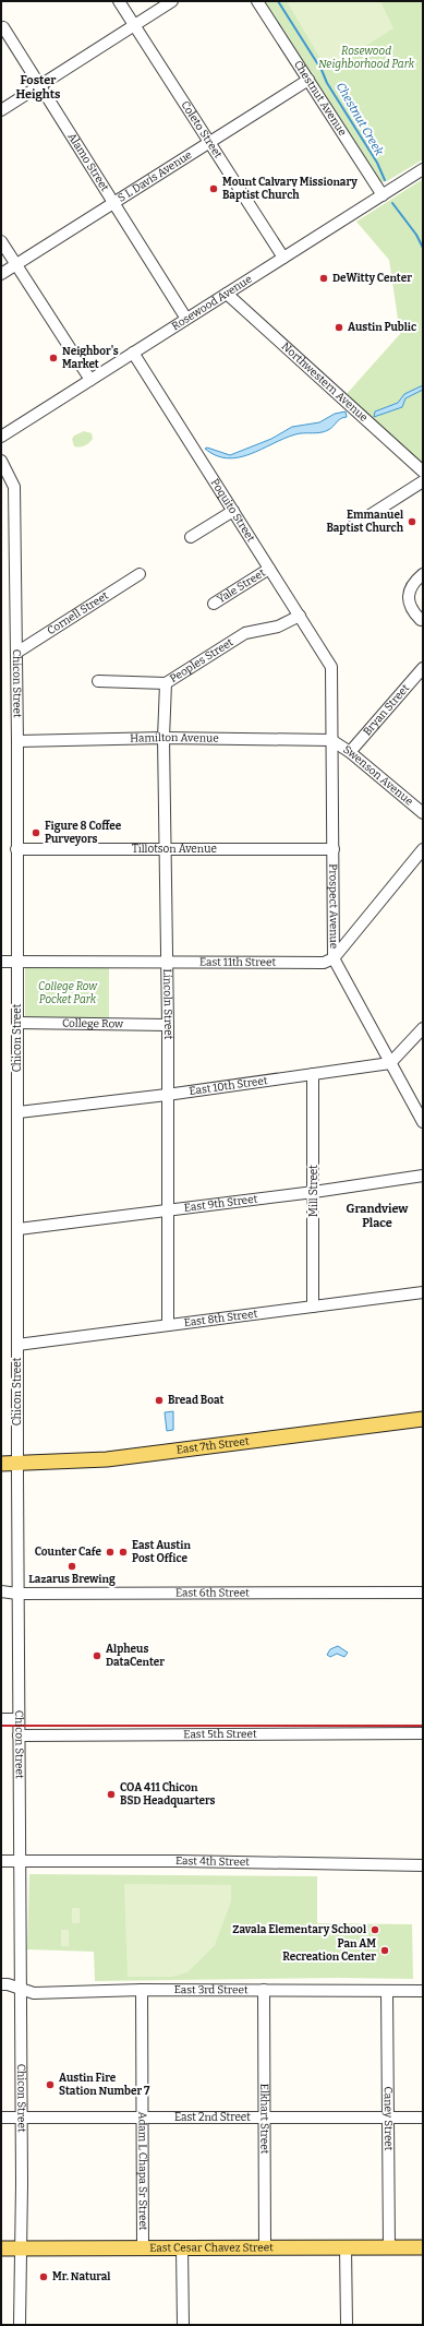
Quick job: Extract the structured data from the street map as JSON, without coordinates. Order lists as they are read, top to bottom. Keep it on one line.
{"streets":{"main road":["East 7th Street","East Cesar Chavez Street"],"street":["Chestnut Avenue","Coleto Street","Alamo Street","S L Davis Avenue","Rosewood Avenue","Northwestern Avenue","Poquito Street","Yale Street","Cornell Street","Peoples Street","Chicon Street","Bryan Street","Hamilton Avenue","Swenson Avenue","Tillotson Avenue","Prospect Avenue","East 11th Street","Lincoln Street","College Row","East 10th Street","Mill Street","East 9th Street","East 8th Street","East 6th Street","East 5th Street","East 4th Street","East 3rd Street","East 2nd Street","Elkhart Street","Caney Street","Adam L Chapa Sr Street"]},"crossings":[["Chestnut Avenue","S L Davis Avenue"],["Chestnut Avenue","Rosewood Avenue"],["Coleto Street","S L Davis Avenue"],["Coleto Street","Rosewood Avenue"],["Alamo Street","S L Davis Avenue"],["Alamo Street","Rosewood Avenue"],["Rosewood Avenue","Northwestern Avenue"],["Rosewood Avenue","Poquito Street"],["Poquito Street","Yale Street"],["Poquito Street","Peoples Street"],["Poquito Street","Prospect Avenue"],["Cornell Street","Chicon Street"],["Peoples Street","Lincoln Street"],["Chicon Street","Hamilton Avenue"],["Chicon Street","Tillotson Avenue"],["Chicon Street","East 11th Street"],["Chicon Street","College Row"],["Chicon Street","East 10th Street"],["Chicon Street","East 9th Street"],["Chicon Street","East 8th Street"],["Chicon Street","East 7th Street"],["Chicon Street","East 6th Street"],["Chicon Street","East 5th Street"],["Chicon Street","East 4th Street"],["Chicon Street","East 3rd Street"],["Chicon Street","East 2nd Street"],["Chicon Street","East Cesar Chavez Street"],["Bryan Street","Swenson Avenue"],["Hamilton Avenue","Swenson Avenue"],["Hamilton Avenue","Prospect Avenue"],["Hamilton Avenue","Lincoln Street"],["Swenson Avenue","Prospect Avenue"],["Tillotson Avenue","Prospect Avenue"],["Tillotson Avenue","Lincoln Street"],["Prospect Avenue","East 11th Street"],["Prospect Avenue","East 10th Street"],["East 11th Street","Lincoln Street"],["Lincoln Street","College Row"],["Lincoln Street","East 10th Street"],["Lincoln Street","East 9th Street"],["Lincoln Street","East 8th Street"],["East 10th Street","Mill Street"],["Mill Street","East 9th Street"],["Mill Street","East 8th Street"],["East 3rd Street","Elkhart Street"],["East 3rd Street","Caney Street"],["East 3rd Street","Adam L Chapa Sr Street"],["East 2nd Street","Elkhart Street"],["East 2nd Street","Caney Street"],["East 2nd Street","Adam L Chapa Sr Street"],["Elkhart Street","East Cesar Chavez Street"],["Caney Street","East Cesar Chavez Street"],["Adam L Chapa Sr Street","East Cesar Chavez Street"]],"districts":["Foster Heights","Grandview Place"],"water":["Chestnut Creek"],"parks":["Rosewood Neighborhood Park","College Row Pocket Park"],"places":["Mount Calvary Missionary Baptist Church","DeWitty Center","Austin Public","Neighbor's Market","Emmanuel Baptist Church","Figure 8 Coffee Purveyors","Bread Boat","Counter Cafe","East Austin Post Office","Lazarus Brewing","Alpheus DataCenter","COA 411 Chicon BSD Headquarters","Zavala Elementary School","Pan AM Recreation Center","Austin Fire Station Number 7","Mr. Natural"]}
